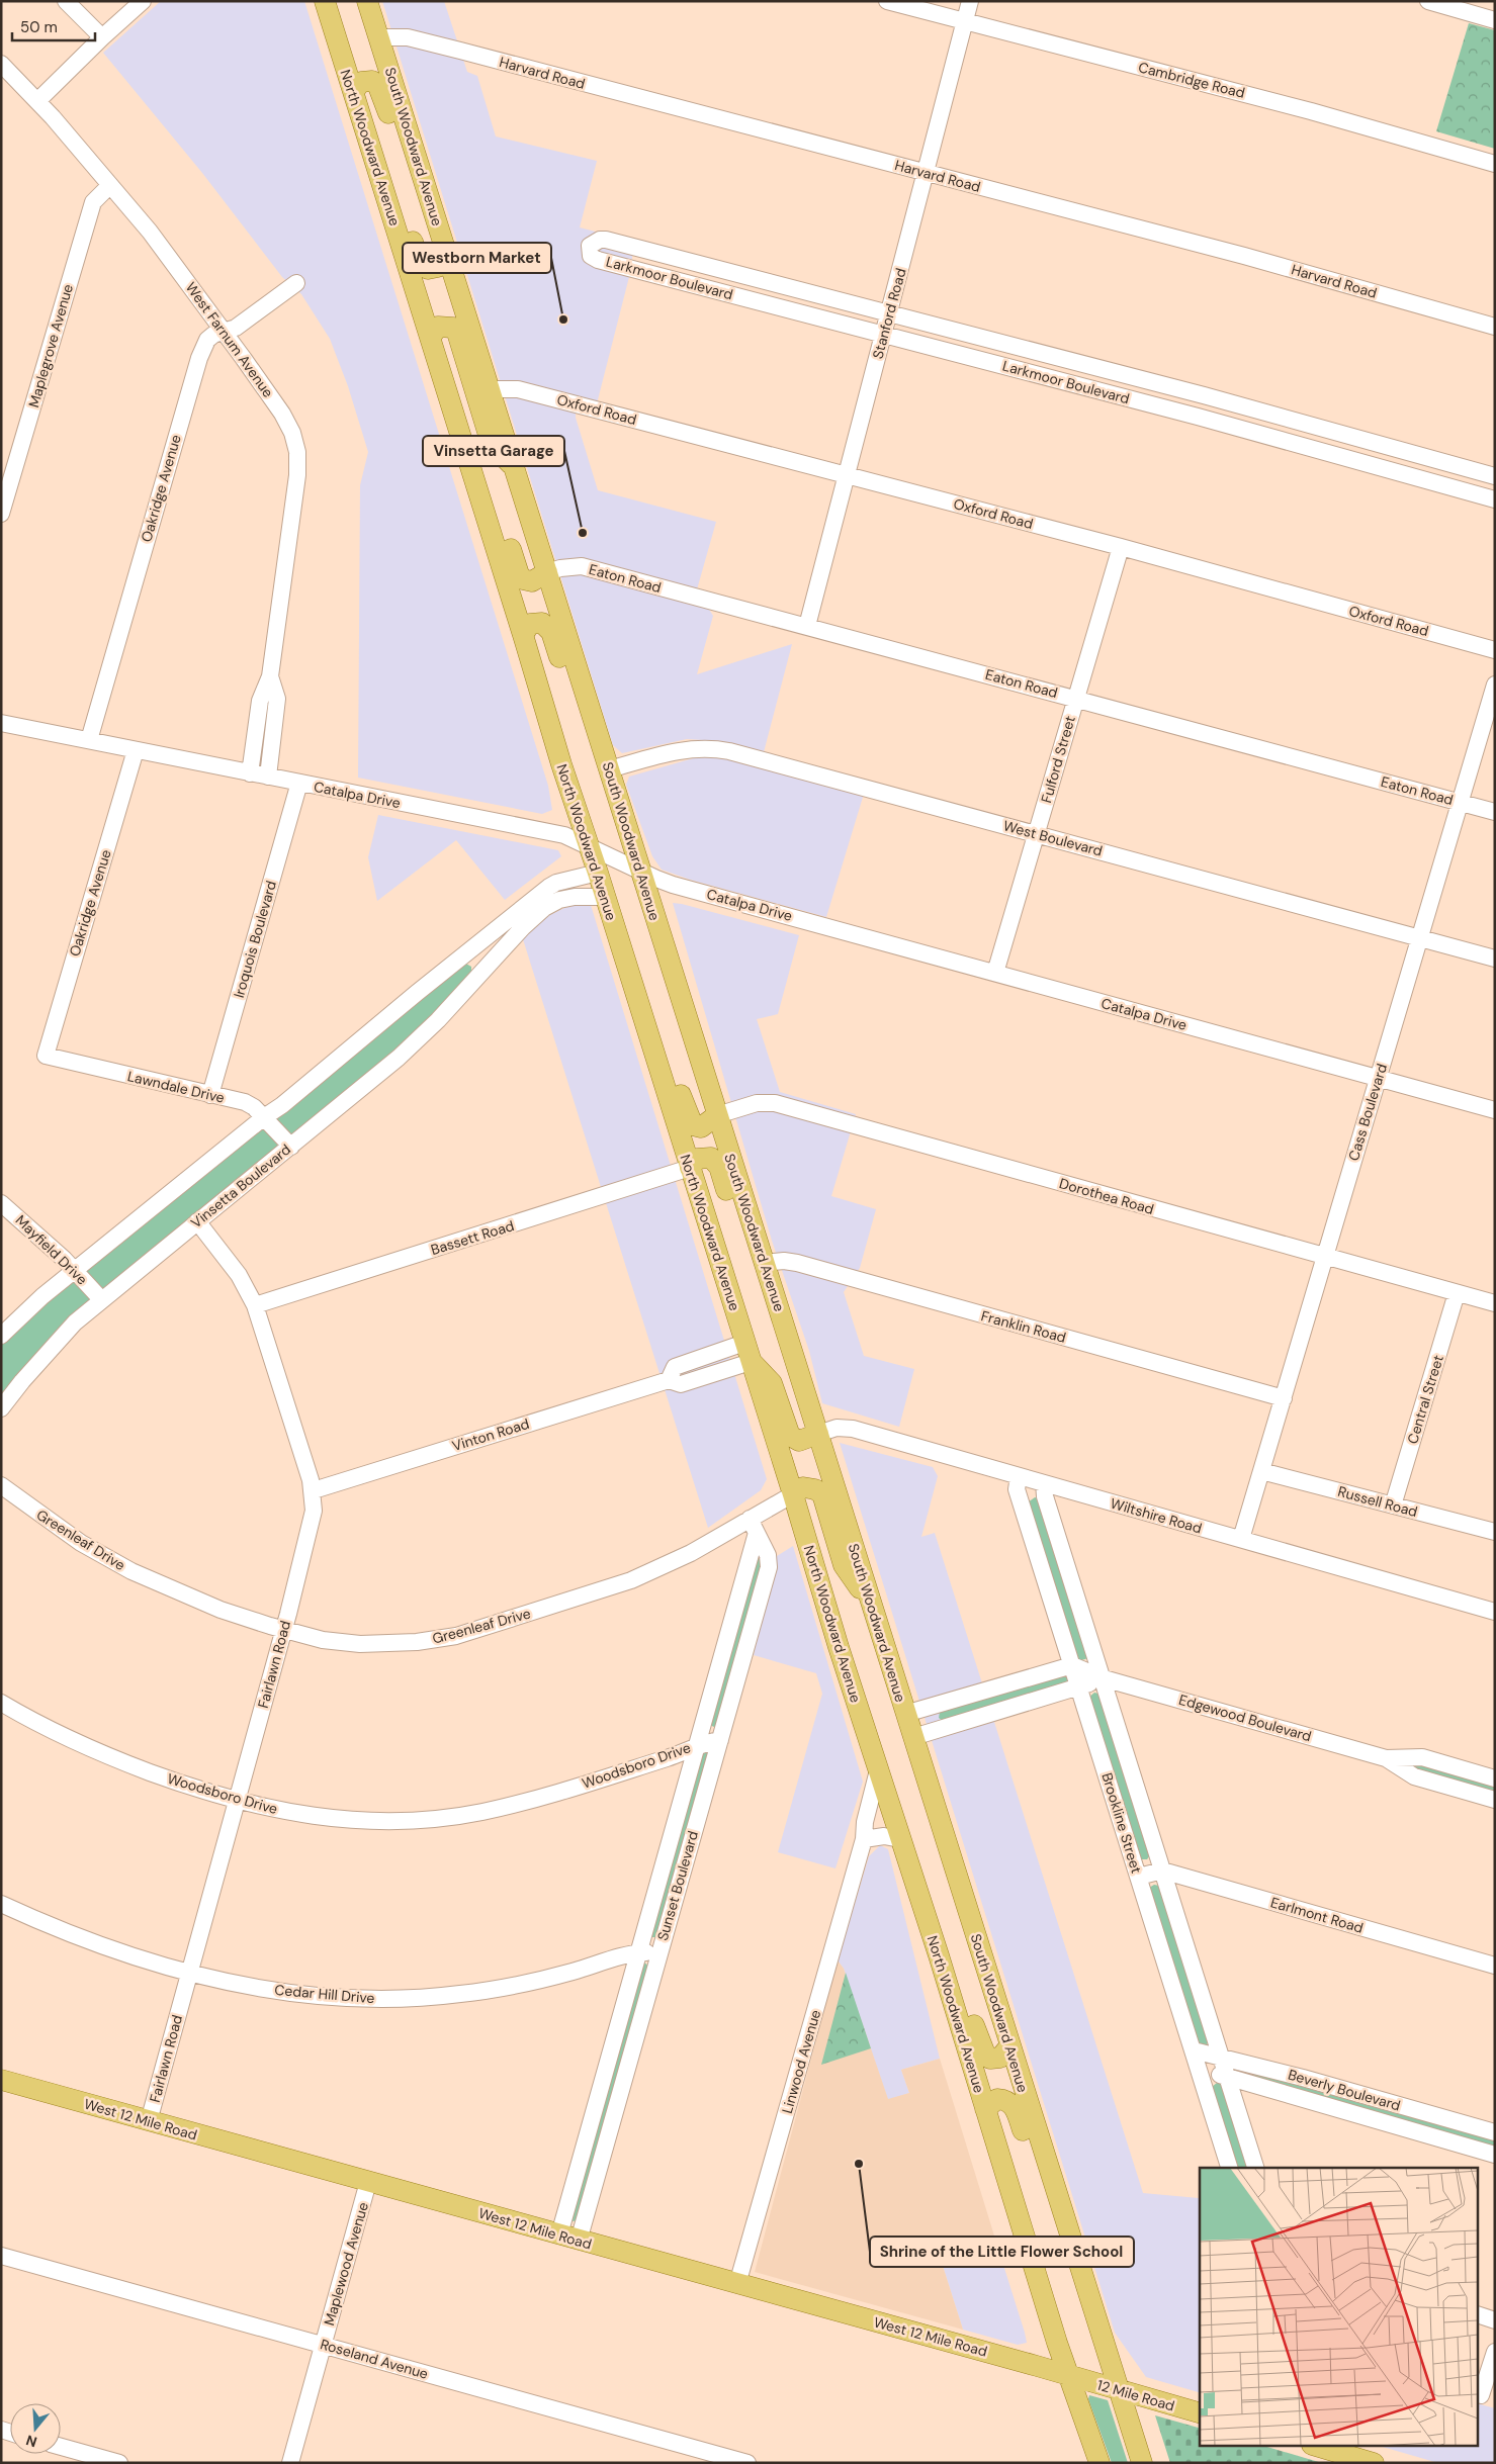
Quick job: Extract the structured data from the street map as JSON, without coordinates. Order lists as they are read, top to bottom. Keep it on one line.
{"streets":{"main road":["South Woodward Avenue","North Woodward Avenue","West 12 Mile Road","12 Mile Road"],"street":["Harvard Road","Cambridge Road","Larkmoor Boulevard","Stanford Road","West Farnum Avenue","Maplegrove Avenue","Oxford Road","Oakridge Avenue","Eaton Road","Fulford Street","Catalpa Drive","West Boulevard","Iroquois Boulevard","Lawndale Drive","Cass Boulevard","Vinsetta Boulevard","Dorothea Road","Bassett Road","Mayfield Drive","Franklin Road","Central Street","Vinton Road","Russell Road","Wiltshire Road","Greenleaf Drive","Fairlawn Road","Edgewood Boulevard","Woodsboro Drive","Brookline Street","Sunset Boulevard","Earlmont Road","Cedar Hill Drive","Linwood Avenue","Beverly Boulevard","Maplewood Avenue","Roseland Avenue"]},"crossings":[["Harvard Road","South Woodward Avenue"],["Harvard Road","Stanford Road"],["Cambridge Road","Stanford Road"],["South Woodward Avenue","Oxford Road"],["South Woodward Avenue","Eaton Road"],["South Woodward Avenue","Catalpa Drive"],["South Woodward Avenue","West Boulevard"],["South Woodward Avenue","Dorothea Road"],["South Woodward Avenue","Franklin Road"],["South Woodward Avenue","Wiltshire Road"],["South Woodward Avenue","12 Mile Road"],["North Woodward Avenue","Catalpa Drive"],["North Woodward Avenue","Vinsetta Boulevard"],["North Woodward Avenue","Bassett Road"],["North Woodward Avenue","Vinton Road"],["North Woodward Avenue","Greenleaf Drive"],["North Woodward Avenue","Linwood Avenue"],["North Woodward Avenue","West 12 Mile Road"],["North Woodward Avenue","12 Mile Road"],["Larkmoor Boulevard","Stanford Road"],["Stanford Road","Oxford Road"],["Stanford Road","Eaton Road"],["West Farnum Avenue","Maplegrove Avenue"],["West Farnum Avenue","Oakridge Avenue"],["West Farnum Avenue","Catalpa Drive"],["Oxford Road","Fulford Street"],["Oakridge Avenue","Catalpa Drive"],["Oakridge Avenue","Lawndale Drive"],["Eaton Road","Fulford Street"],["Eaton Road","Cass Boulevard"],["Fulford Street","Catalpa Drive"],["Fulford Street","West Boulevard"],["Catalpa Drive","Iroquois Boulevard"],["Catalpa Drive","Cass Boulevard"],["West Boulevard","Cass Boulevard"],["Iroquois Boulevard","Lawndale Drive"],["Lawndale Drive","Vinsetta Boulevard"],["Cass Boulevard","Dorothea Road"],["Cass Boulevard","Franklin Road"],["Cass Boulevard","Russell Road"],["Cass Boulevard","Wiltshire Road"],["Vinsetta Boulevard","Mayfield Drive"],["Vinsetta Boulevard","Fairlawn Road"],["Dorothea Road","Central Street"],["Bassett Road","Fairlawn Road"],["Central Street","Russell Road"],["Vinton Road","Fairlawn Road"],["Wiltshire Road","Brookline Street"],["Greenleaf Drive","Fairlawn Road"],["Greenleaf Drive","Sunset Boulevard"],["Fairlawn Road","Woodsboro Drive"],["Fairlawn Road","Cedar Hill Drive"],["Fairlawn Road","West 12 Mile Road"],["Edgewood Boulevard","Brookline Street"],["Woodsboro Drive","Sunset Boulevard"],["Brookline Street","Earlmont Road"],["Brookline Street","Beverly Boulevard"],["Sunset Boulevard","Cedar Hill Drive"],["Sunset Boulevard","West 12 Mile Road"],["Linwood Avenue","West 12 Mile Road"],["West 12 Mile Road","Maplewood Avenue"],["West 12 Mile Road","12 Mile Road"],["Maplewood Avenue","Roseland Avenue"]],"places":["Westborn Market","Vinsetta Garage","Shrine of the Little Flower School"],"scale_bar":"50 m","north":"bottom"}
